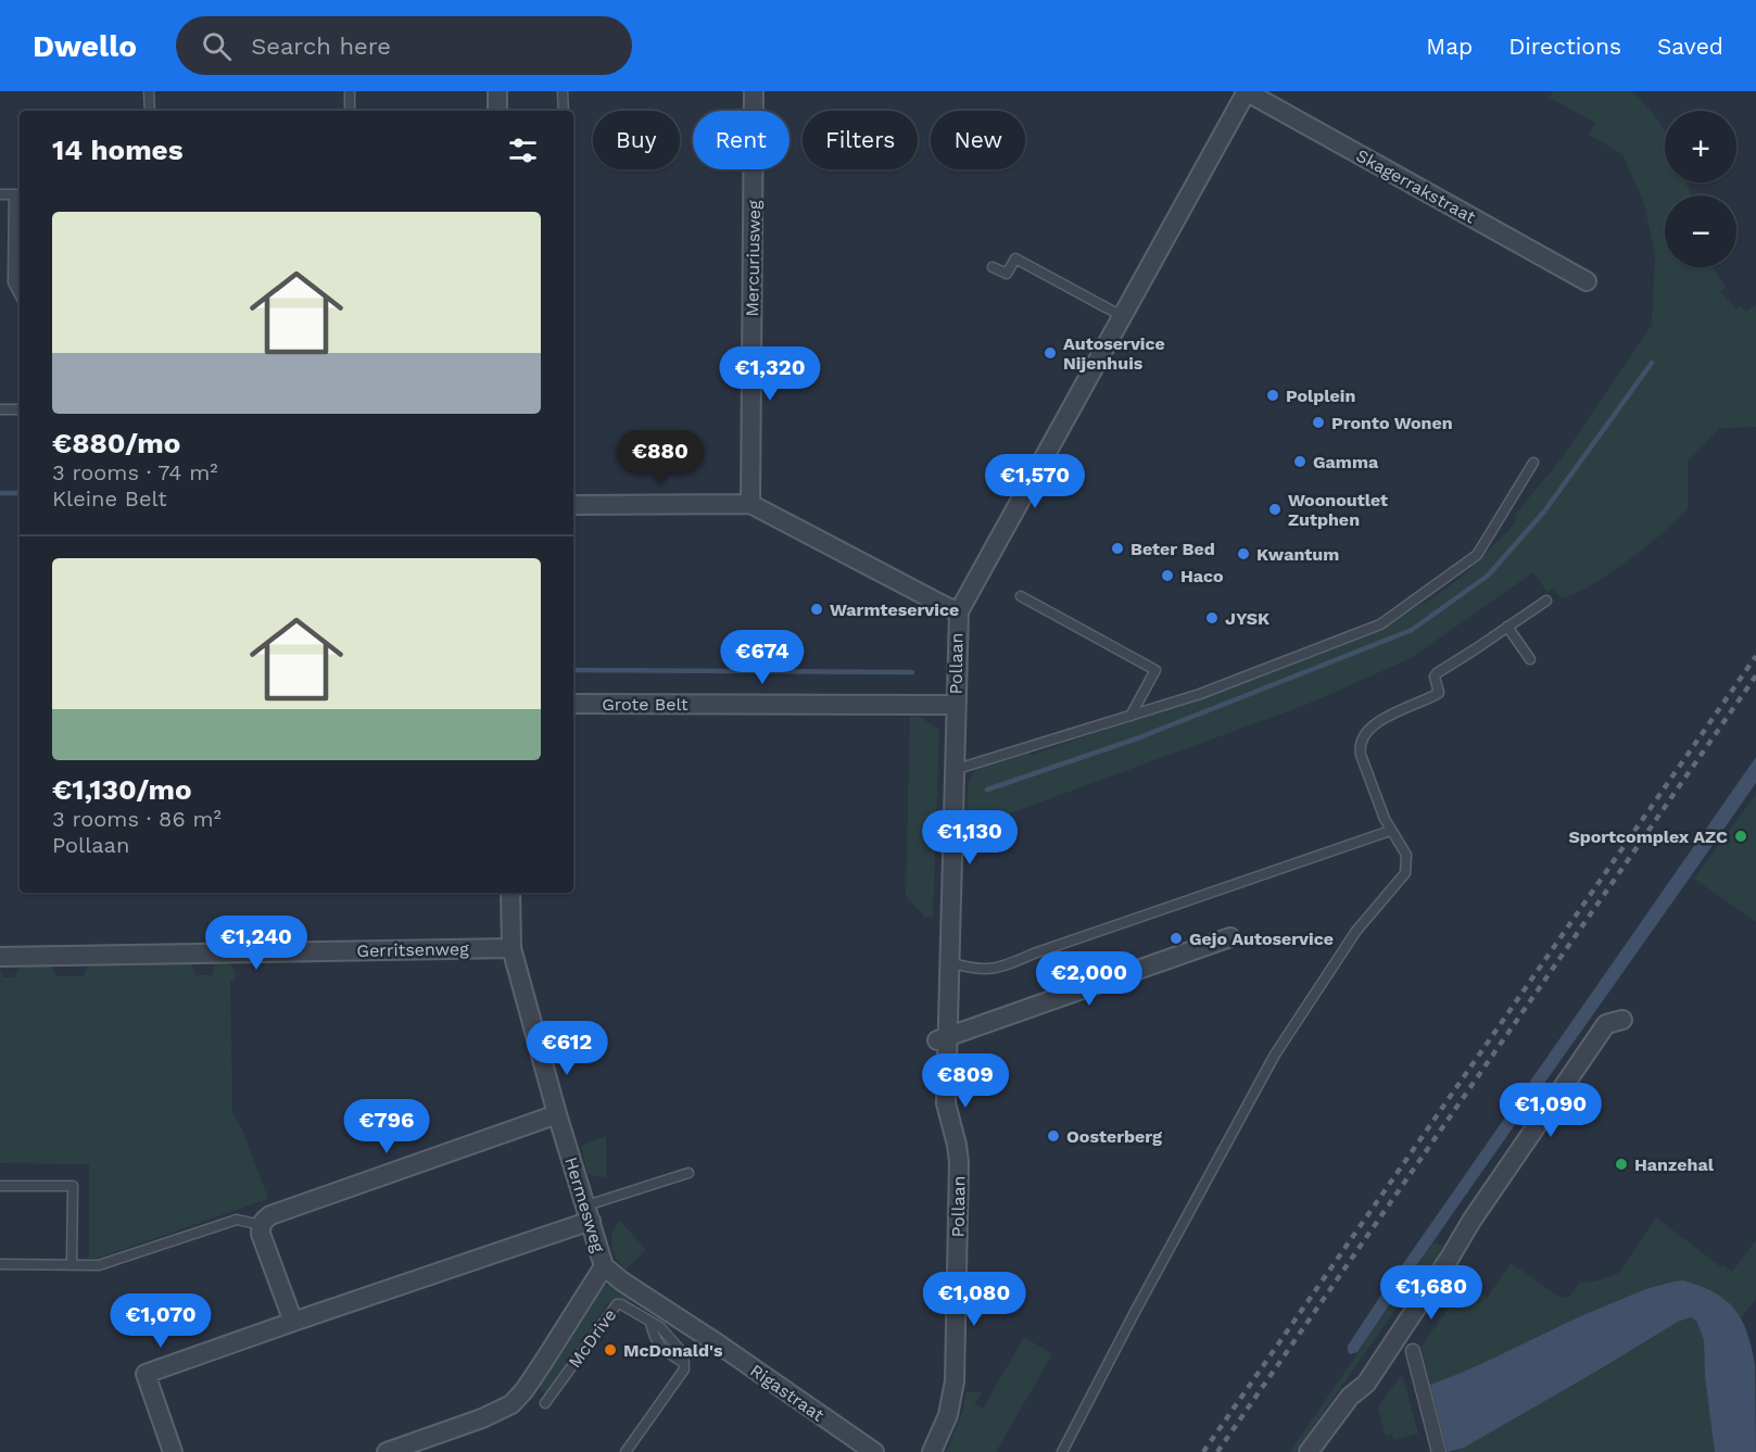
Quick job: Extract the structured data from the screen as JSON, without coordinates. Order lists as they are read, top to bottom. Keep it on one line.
{"streets":{"street":["Skagerrakstraat","Mercuriusweg","Pollaan","Grote Belt","Gerritsenweg","Hermesweg","Rigastraat"],"lane":["McDrive"]},"crossings":[["Skagerrakstraat","Pollaan"],["Pollaan","Grote Belt"],["Gerritsenweg","Hermesweg"],["Hermesweg","Rigastraat"]],"places":["Autoservice Nijenhuis","Polplein","Pronto Wonen","Gamma","Woonoutlet Zutphen","Beter Bed","Kwantum","Haco","Warmteservice","JYSK","Sportcomplex AZC","Gejo Autoservice","Oosterberg","Hanzehal","McDonald's"],"page":{"header":"Dwello","search":"Search here","nav":["Map","Directions","Saved"],"map_buttons":["+","−"],"chip":["Buy","Rent","Filters","New"],"heading":"14 homes","list":[{"name":"€880/mo","note":"3 rooms · 74 m² · Kleine Belt"},{"name":"€1,130/mo","note":"3 rooms · 86 m² · Pollaan"}],"price":["€1,320","€880","€1,570","€674","€1,130","€1,240","€2,000","€612","€809","€1,090","€796","€1,680","€1,080","€1,070"]}}
